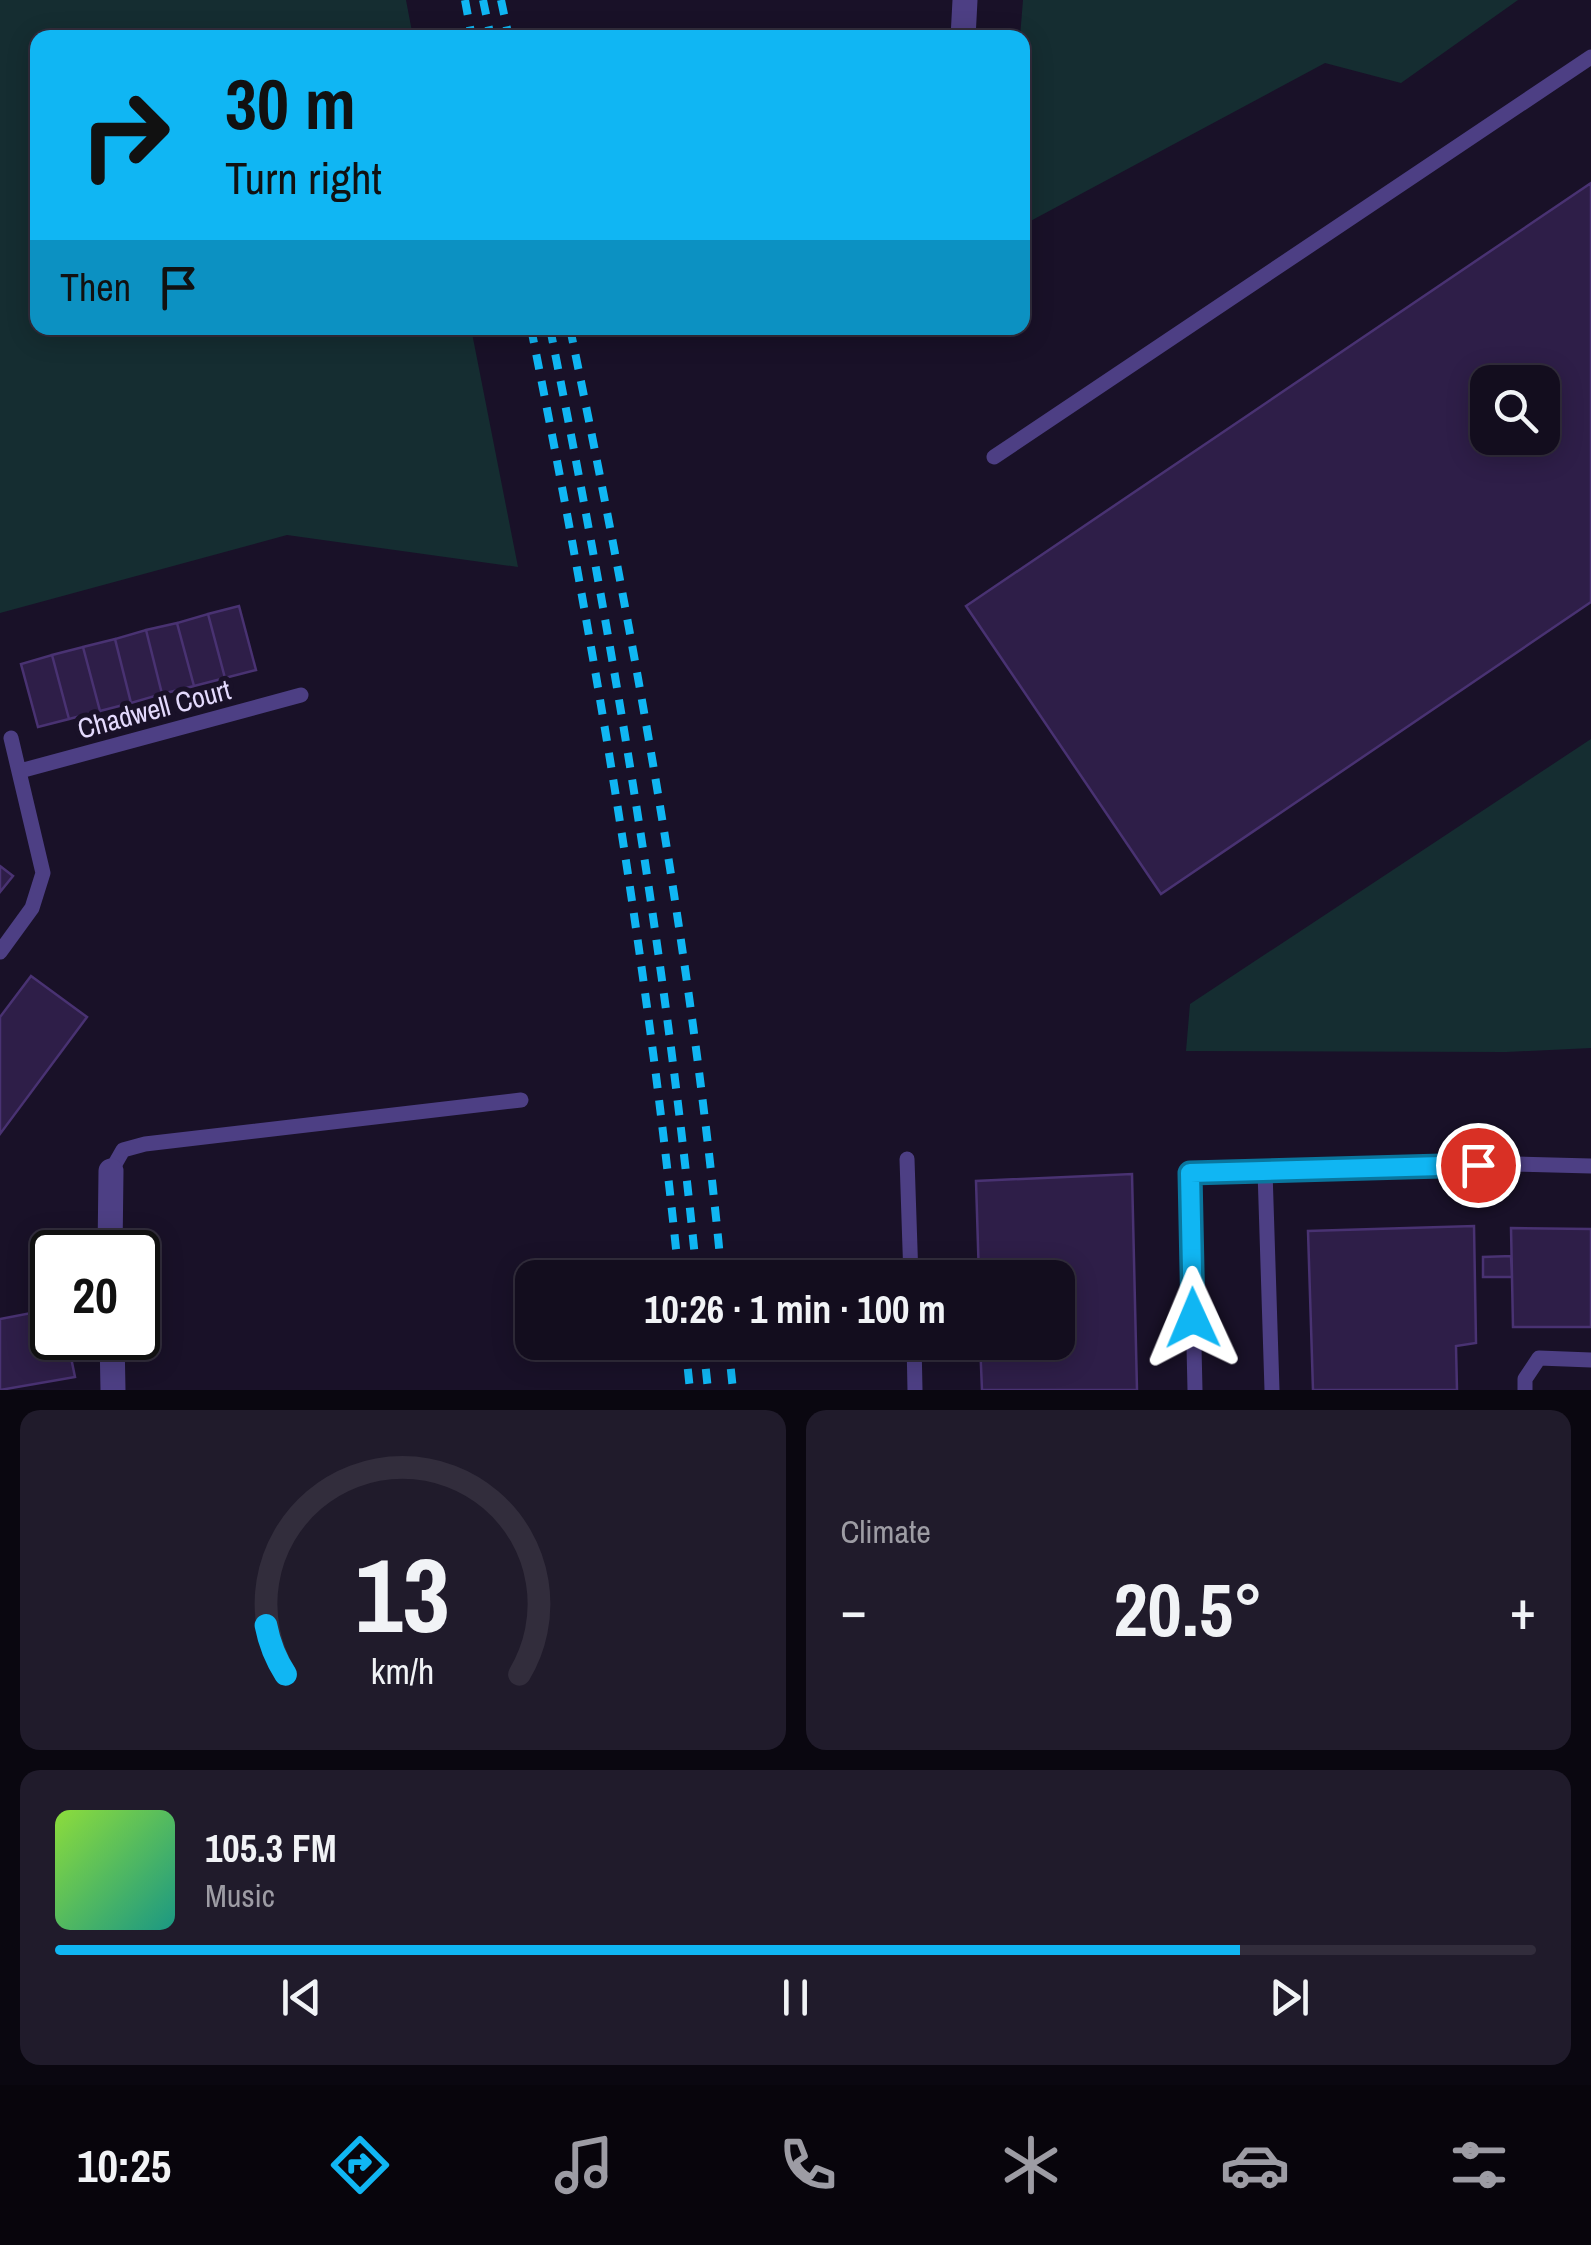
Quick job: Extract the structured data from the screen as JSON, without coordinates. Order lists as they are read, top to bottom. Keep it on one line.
{"streets":{"lane":["Chadwell Court"]},"page":{"turn":["30 m","Turn right"],"then":"Then","limit":"20","trip":"10:26 · 1 min · 100 m","tile":"Climate","heat":["−","20.5°","+"],"song":["105.3 FM","Music"],"tabs":"10:25","gauge":["13","km/h"]}}
